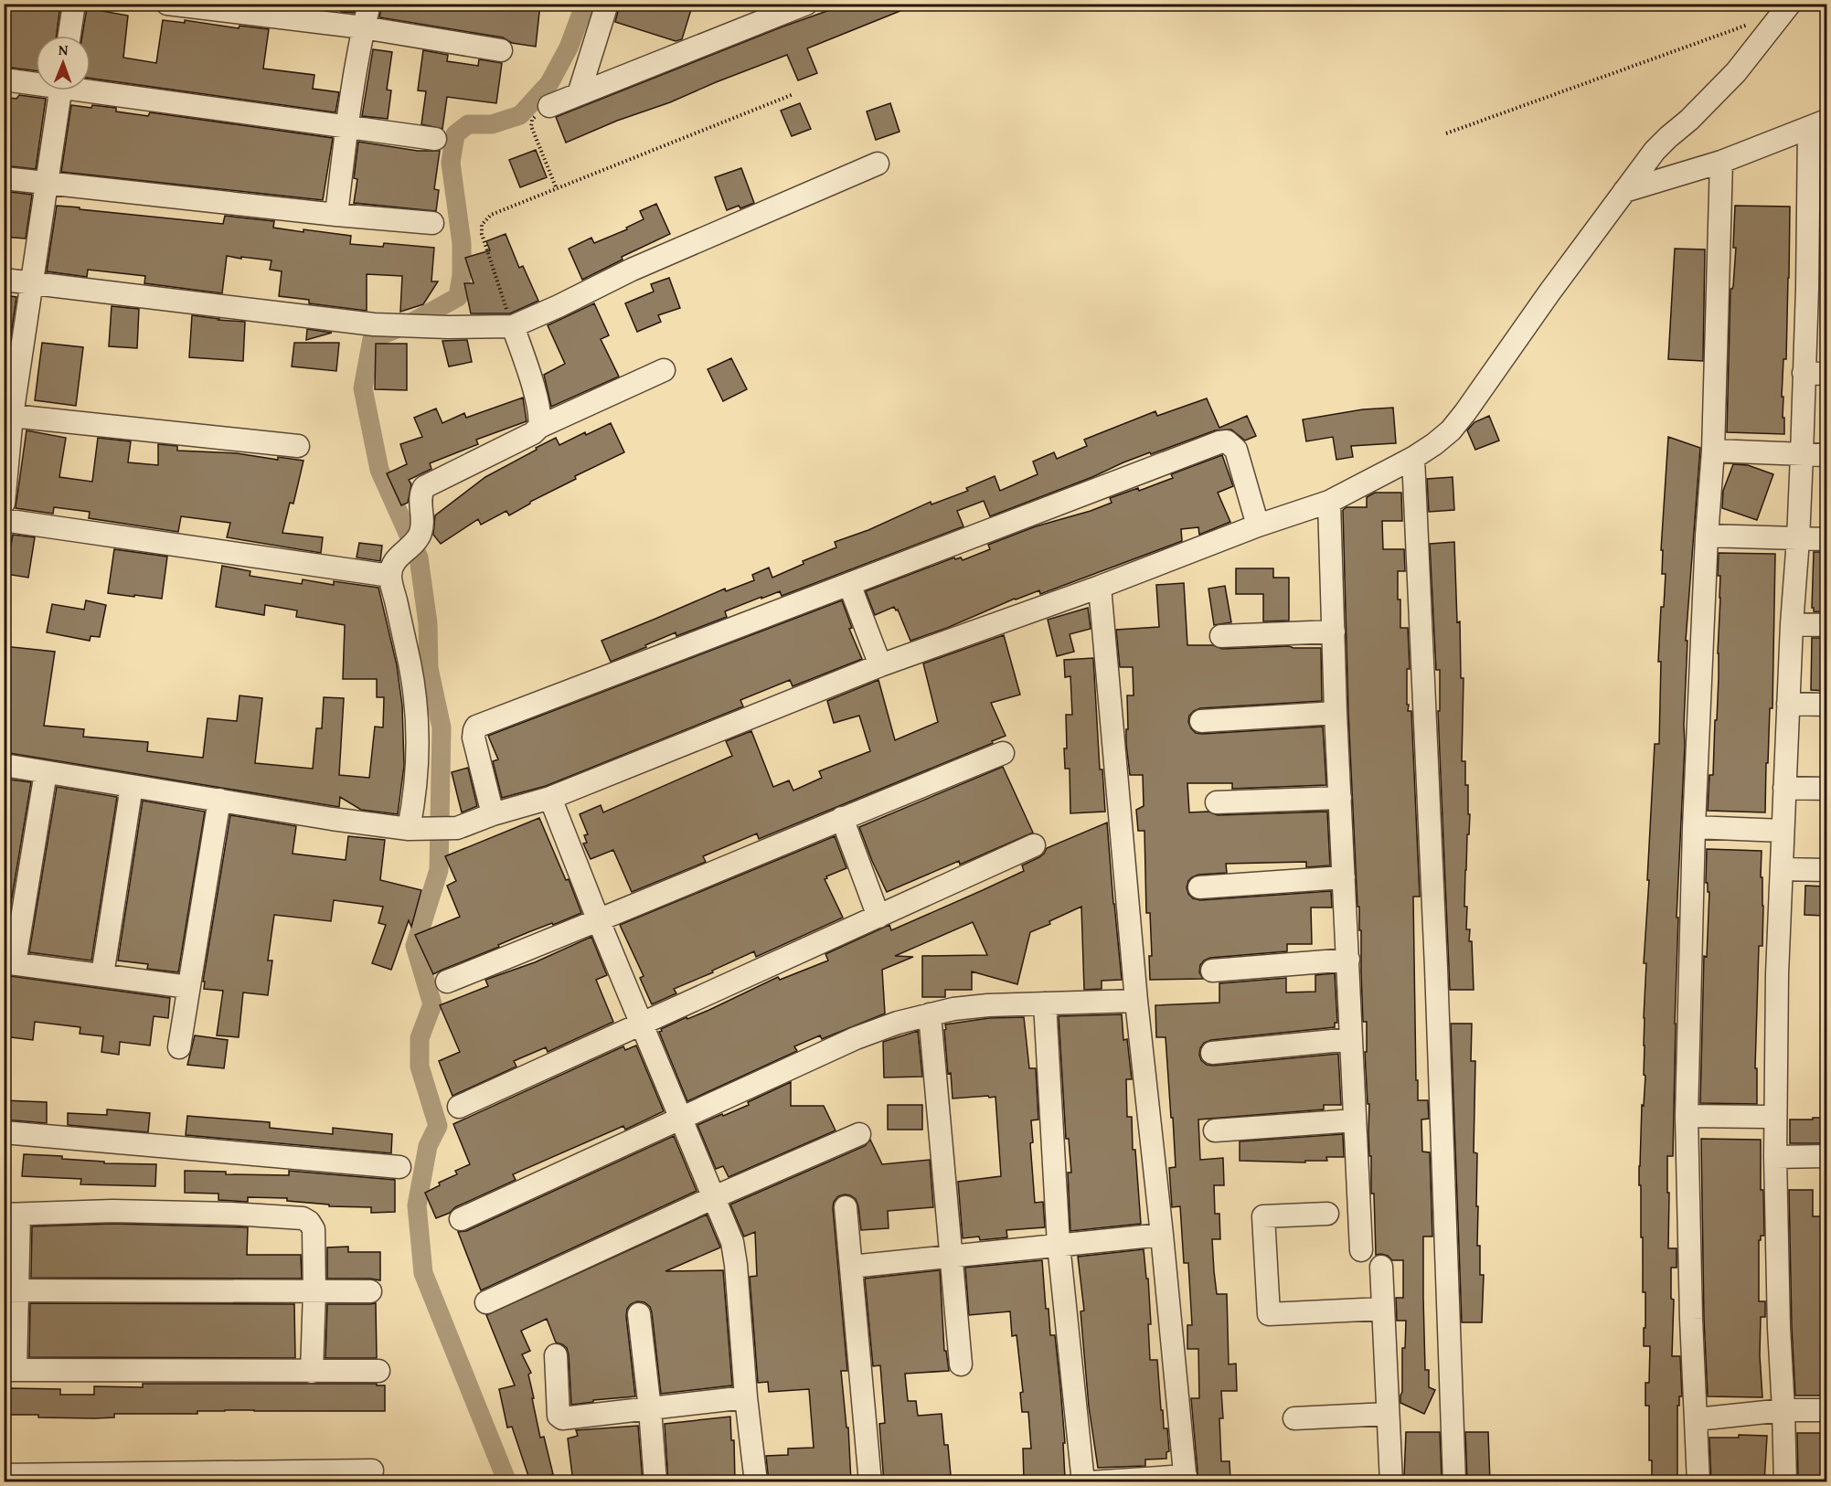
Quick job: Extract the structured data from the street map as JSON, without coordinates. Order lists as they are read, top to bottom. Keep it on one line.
{"north":"top"}
